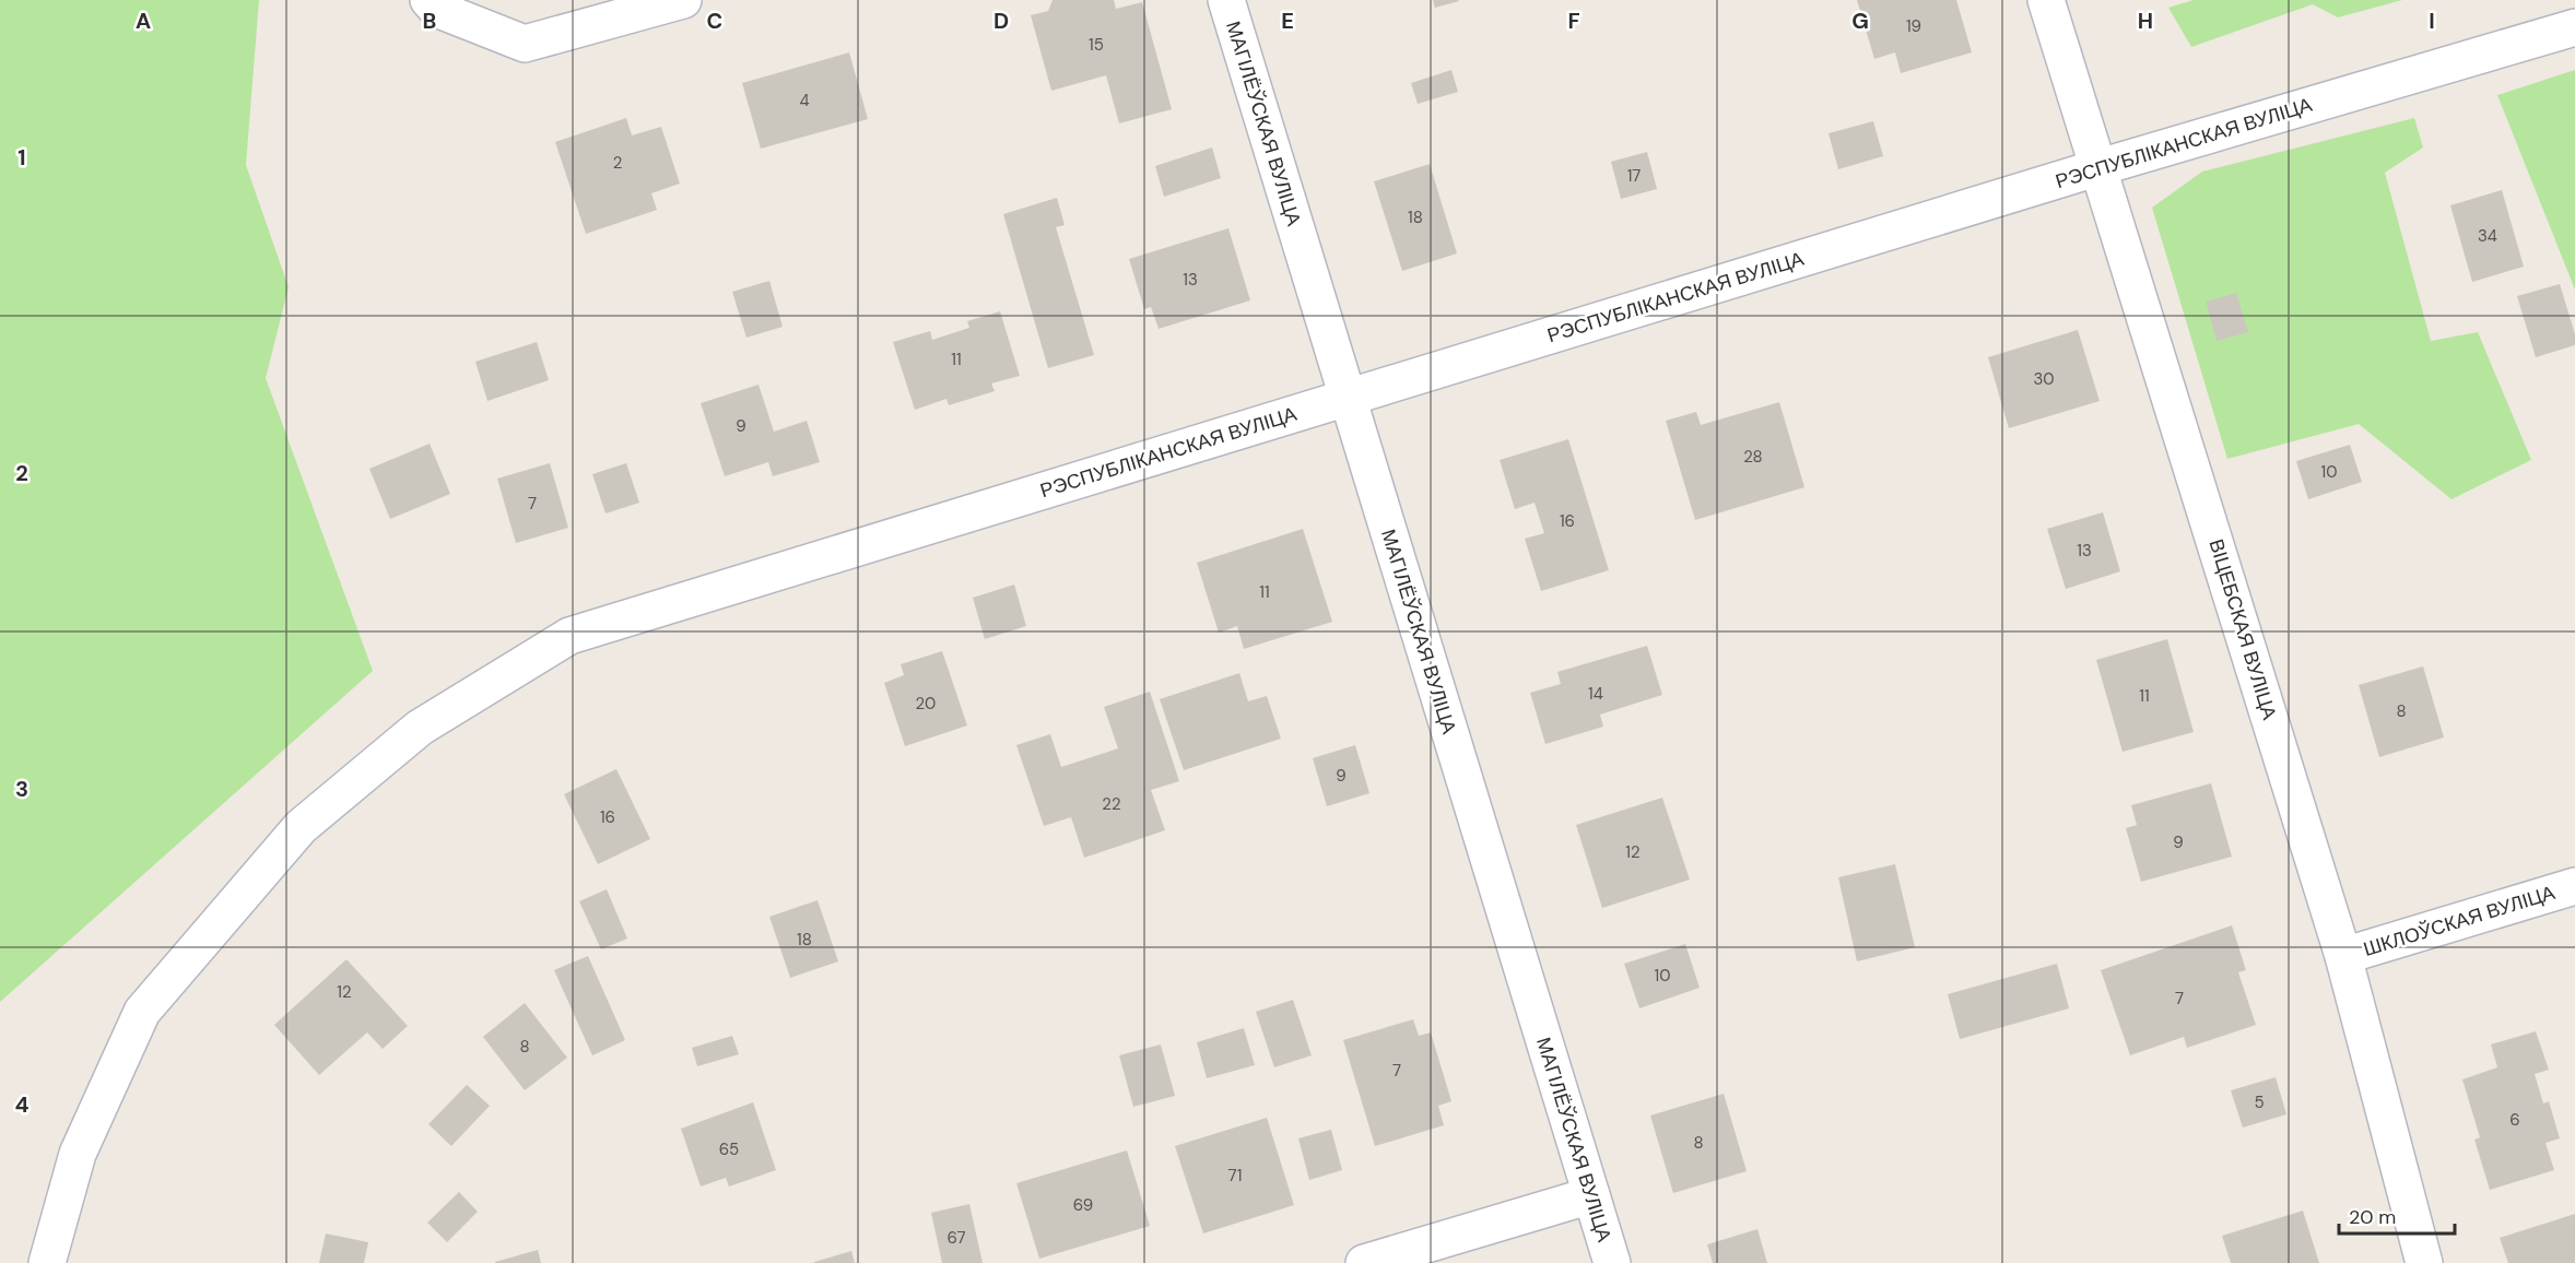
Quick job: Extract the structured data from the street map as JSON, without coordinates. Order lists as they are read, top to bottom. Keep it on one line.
{"streets":{"street":["МАГІЛЁЎСКАЯ ВУЛІЦА","РЭСПУБЛІКАНСКАЯ ВУЛІЦА","ВІЦЕБСКАЯ ВУЛІЦА","ШКЛОЎСКАЯ ВУЛІЦА"]},"crossings":[["МАГІЛЁЎСКАЯ ВУЛІЦА","РЭСПУБЛІКАНСКАЯ ВУЛІЦА"],["РЭСПУБЛІКАНСКАЯ ВУЛІЦА","ВІЦЕБСКАЯ ВУЛІЦА"],["ВІЦЕБСКАЯ ВУЛІЦА","ШКЛОЎСКАЯ ВУЛІЦА"]],"house_numbers":["19","15","4","2","17","18","34","13","11","30","9","28","10","7","16","13","11","14","11","20","8","9","22","16","9","12","18","10","12","7","8","7","5","6","8","65","71","69","67"],"scale_bar":"20 m","grid":{"columns":["A","B","C","D","E","F","G","H","I"],"rows":["1","2","3","4"]}}
